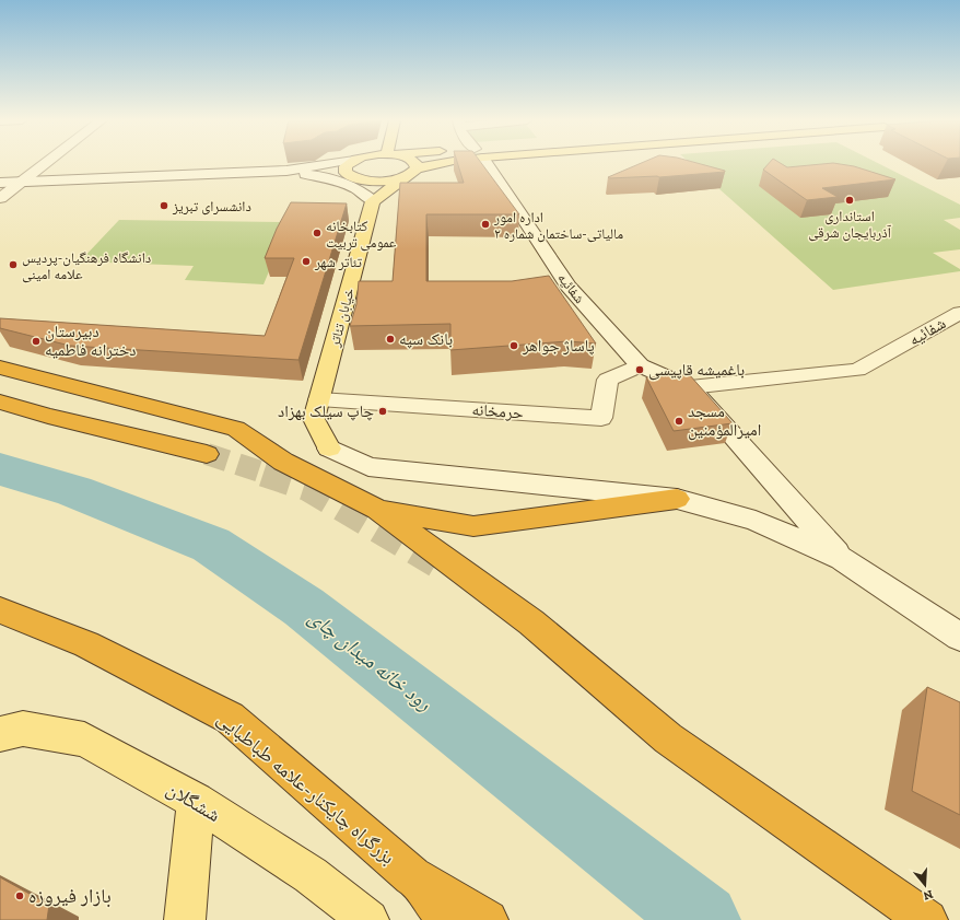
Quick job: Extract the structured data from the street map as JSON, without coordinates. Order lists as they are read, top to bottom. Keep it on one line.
{"streets":{"highway":["بزرگراه چایکنار-علامه طباطبایی"],"main road":["شفائیه","خیابان تئاتر","حرمخانه","ششگلان"]},"crossings":[["شفائیه","حرمخانه"],["خیابان تئاتر","حرمخانه"]],"water":["رود خانه میدان چای"],"places":["استانداری آذربایجان شرقی","دانشسرای تبریز","اداره امور مالیاتی-ساختمان شماره ۲","کتابخانه عمومی تربیت","تئاتر شهر","دانشگاه فرهنگیان-پردیس علامه امینی","بانک سپه","دبیرستان دخترانه فاطمیه","پاساژ جواهر","باغمیشه قاپیسی","چاپ سیلک بهزاد","مسجد امیرالمؤمنین","بازار فیروزه"],"north":"bottom"}
